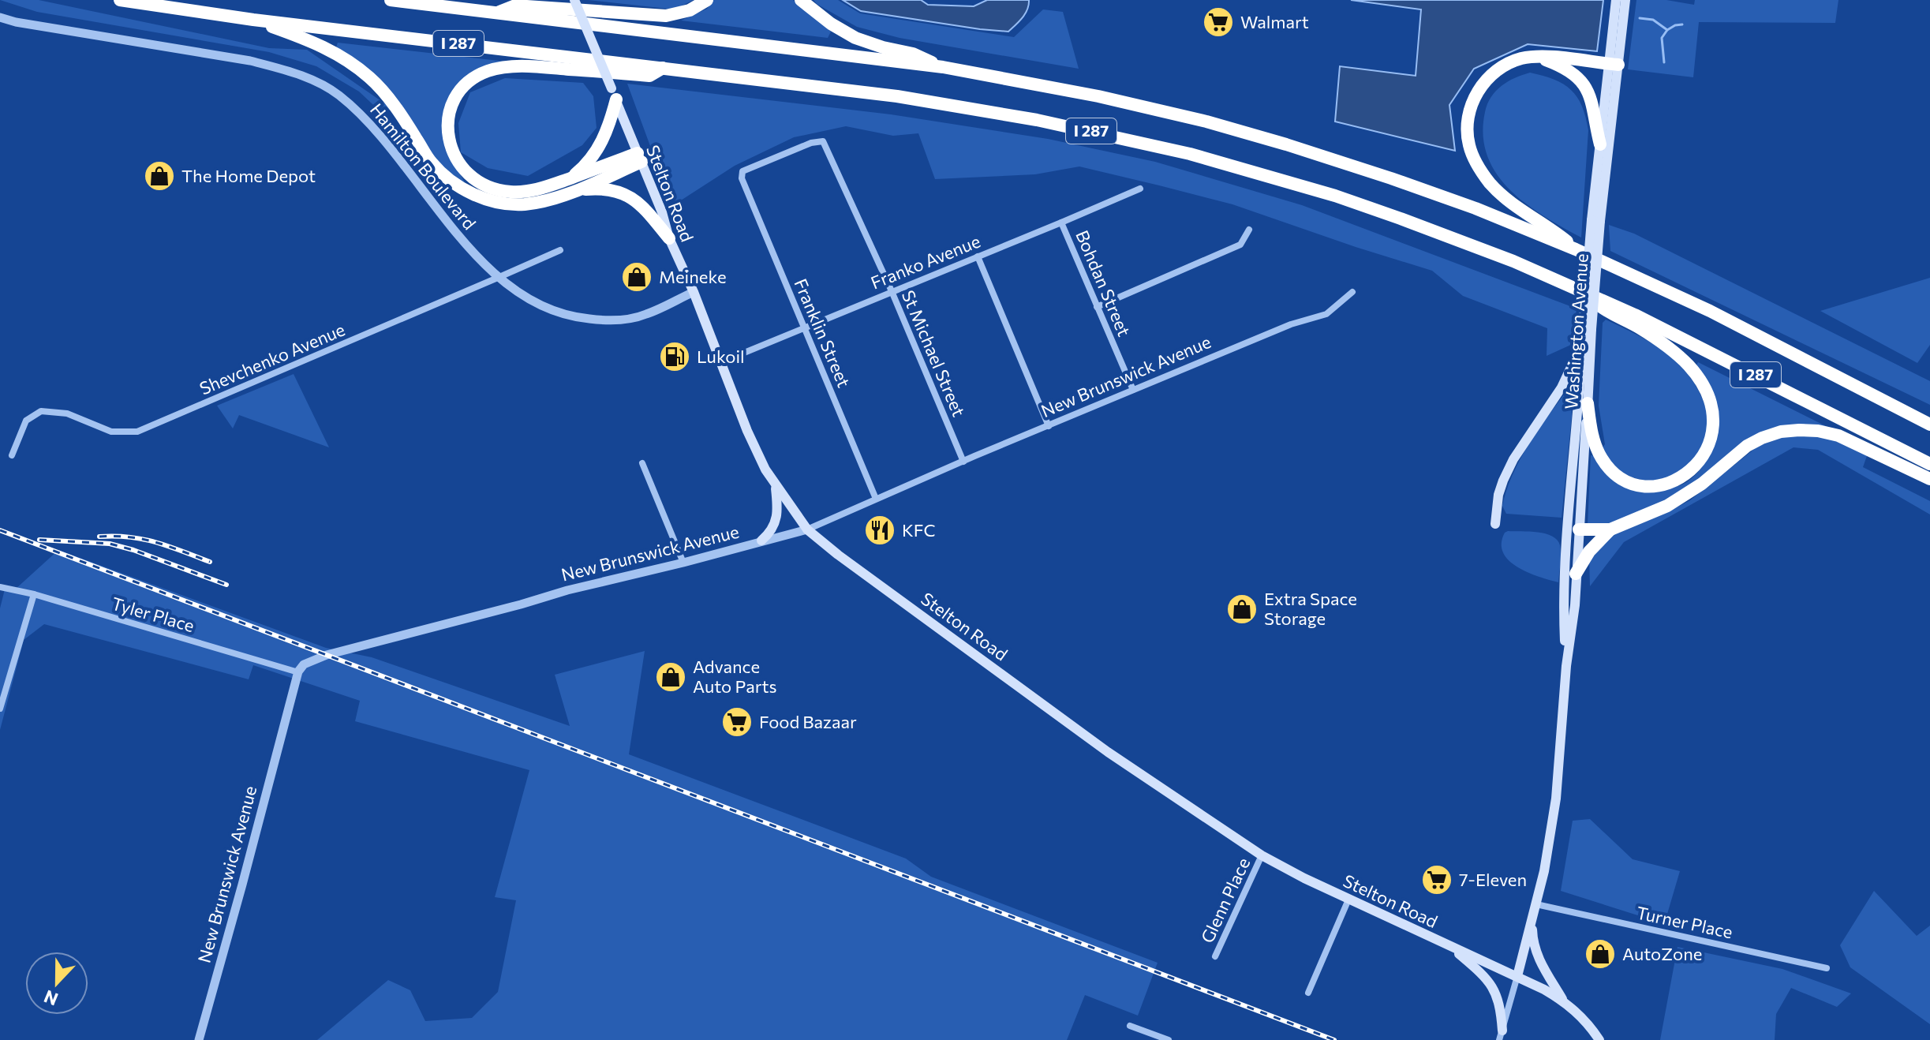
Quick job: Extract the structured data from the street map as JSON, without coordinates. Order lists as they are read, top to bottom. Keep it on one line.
{"streets":{"highway":["I 287"],"main road":["Stelton Road","Washington Avenue"],"street":["Hamilton Boulevard","Franko Avenue","Bohdan Street","Franklin Street","St Michael Street","Shevchenko Avenue","New Brunswick Avenue","Tyler Place","Glenn Place","Turner Place"]},"crossings":[["Hamilton Boulevard","Stelton Road"],["Hamilton Boulevard","Shevchenko Avenue"],["Stelton Road","Franko Avenue"],["Stelton Road","Washington Avenue"],["Stelton Road","New Brunswick Avenue"],["Stelton Road","Glenn Place"],["Franko Avenue","Bohdan Street"],["Franko Avenue","Franklin Street"],["Franko Avenue","St Michael Street"],["Bohdan Street","New Brunswick Avenue"],["Washington Avenue","Turner Place"],["Franklin Street","St Michael Street"],["Franklin Street","New Brunswick Avenue"],["St Michael Street","New Brunswick Avenue"],["New Brunswick Avenue","Tyler Place"]],"places":{"supermarket":["Walmart","Food Bazaar","7-Eleven"],"shop":["The Home Depot","Meineke","Extra Space Storage","Advance Auto Parts","AutoZone"],"fuel station":["Lukoil"],"restaurant":["KFC"]},"north":"bottom"}
